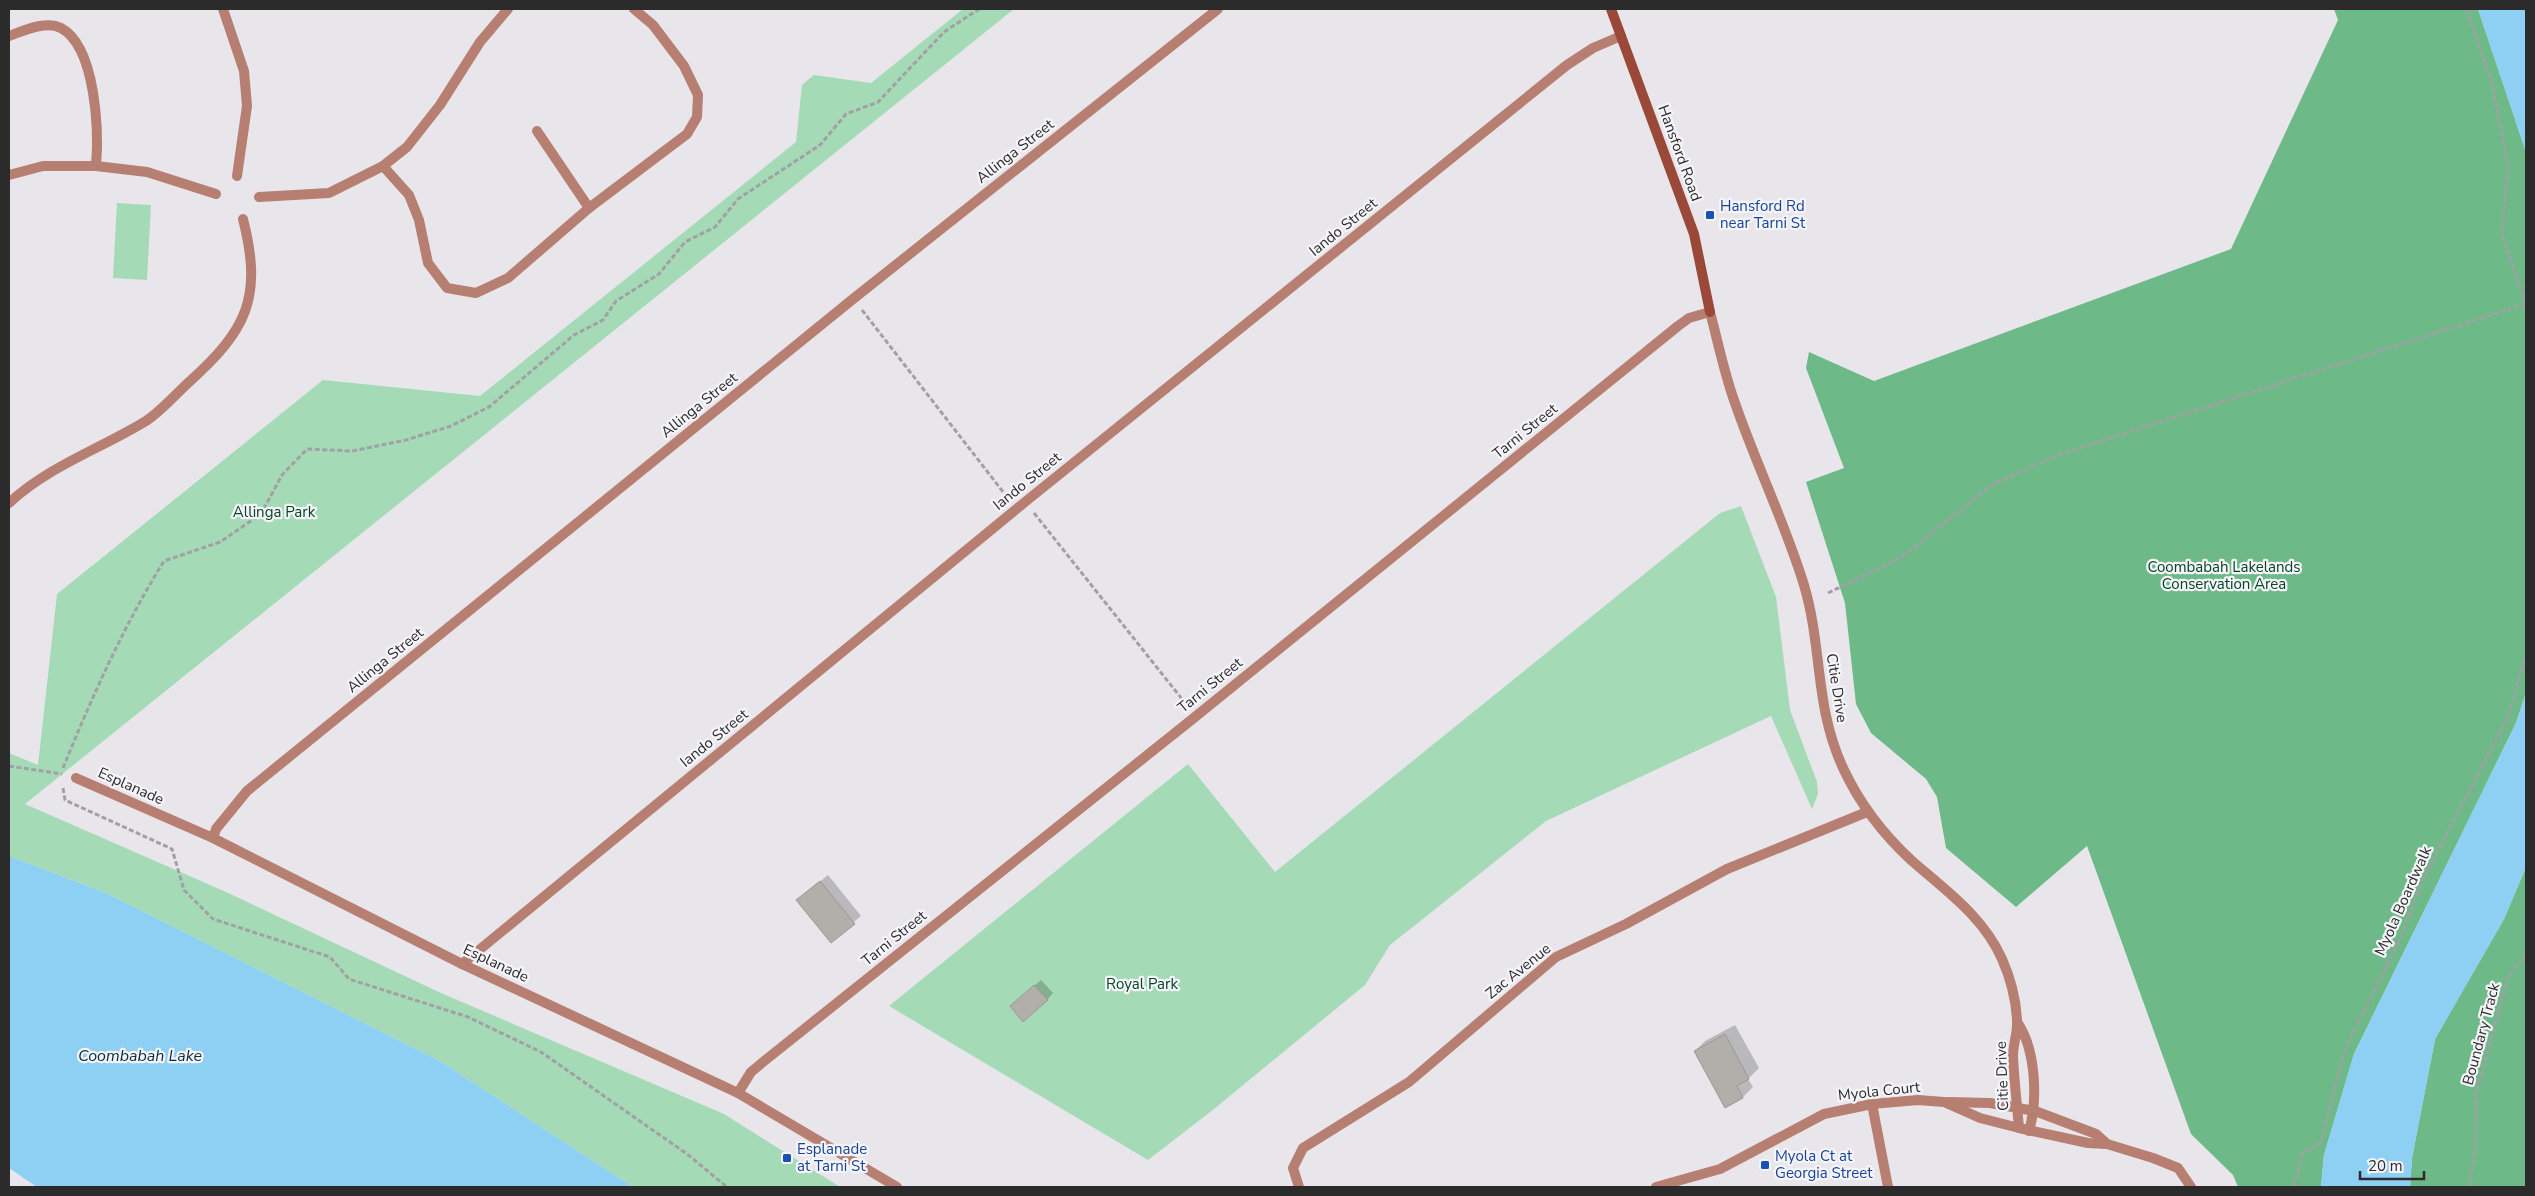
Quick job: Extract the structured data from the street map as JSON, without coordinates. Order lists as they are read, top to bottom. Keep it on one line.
{"streets":{"street":["Allinga Street","Hansford Road","Iando Street","Tarni Street","Citie Drive","Esplanade","Zac Avenue","Myola Court"],"path":["Myola Boardwalk","Boundary Track"]},"crossings":[["Allinga Street","Esplanade"],["Hansford Road","Iando Street"],["Hansford Road","Tarni Street"],["Hansford Road","Citie Drive"],["Iando Street","Esplanade"],["Tarni Street","Citie Drive"],["Tarni Street","Esplanade"],["Citie Drive","Zac Avenue"],["Citie Drive","Myola Court"]],"water":["Coombabah Lake"],"parks":["Allinga Park","Coombabah Lakelands Conservation Area","Royal Park"],"places":{"transit":["Hansford Rd near Tarni St","Esplanade at Tarni St","Myola Ct at Georgia Street"]},"scale_bar":"20 m"}
